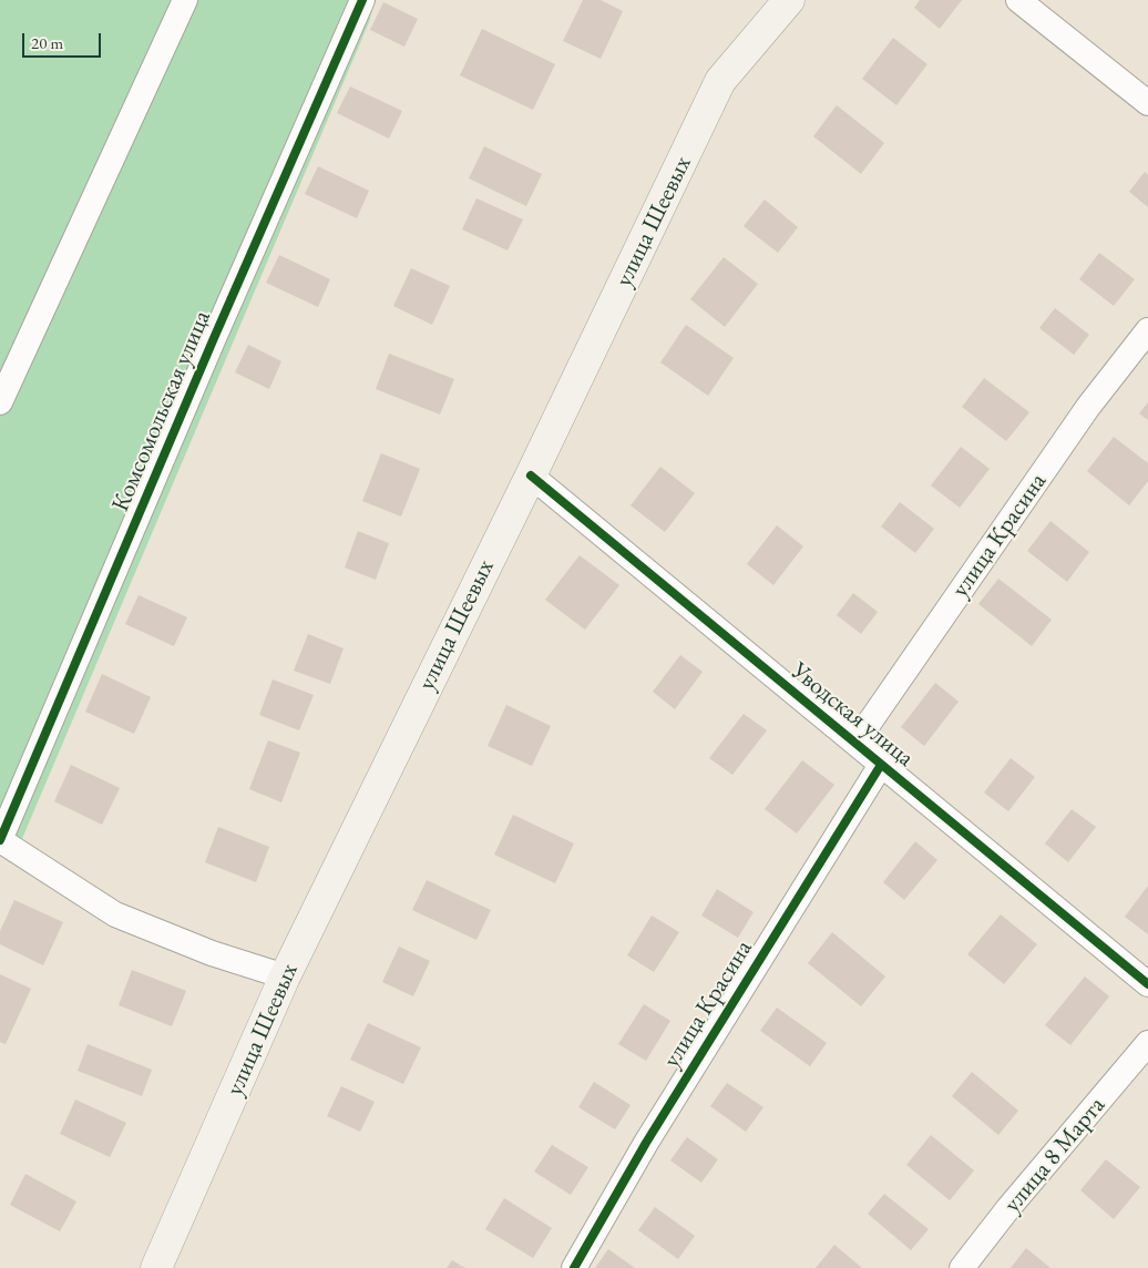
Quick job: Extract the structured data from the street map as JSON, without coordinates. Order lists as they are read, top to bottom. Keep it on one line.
{"streets":{"main road":["улица Шеевых"],"street":["Комсомольская улица","улица Красина","Уводская улица","улица 8 Марта"]},"crossings":[["улица Шеевых","Уводская улица"],["улица Красина","Уводская улица"]],"scale_bar":"20 m"}
